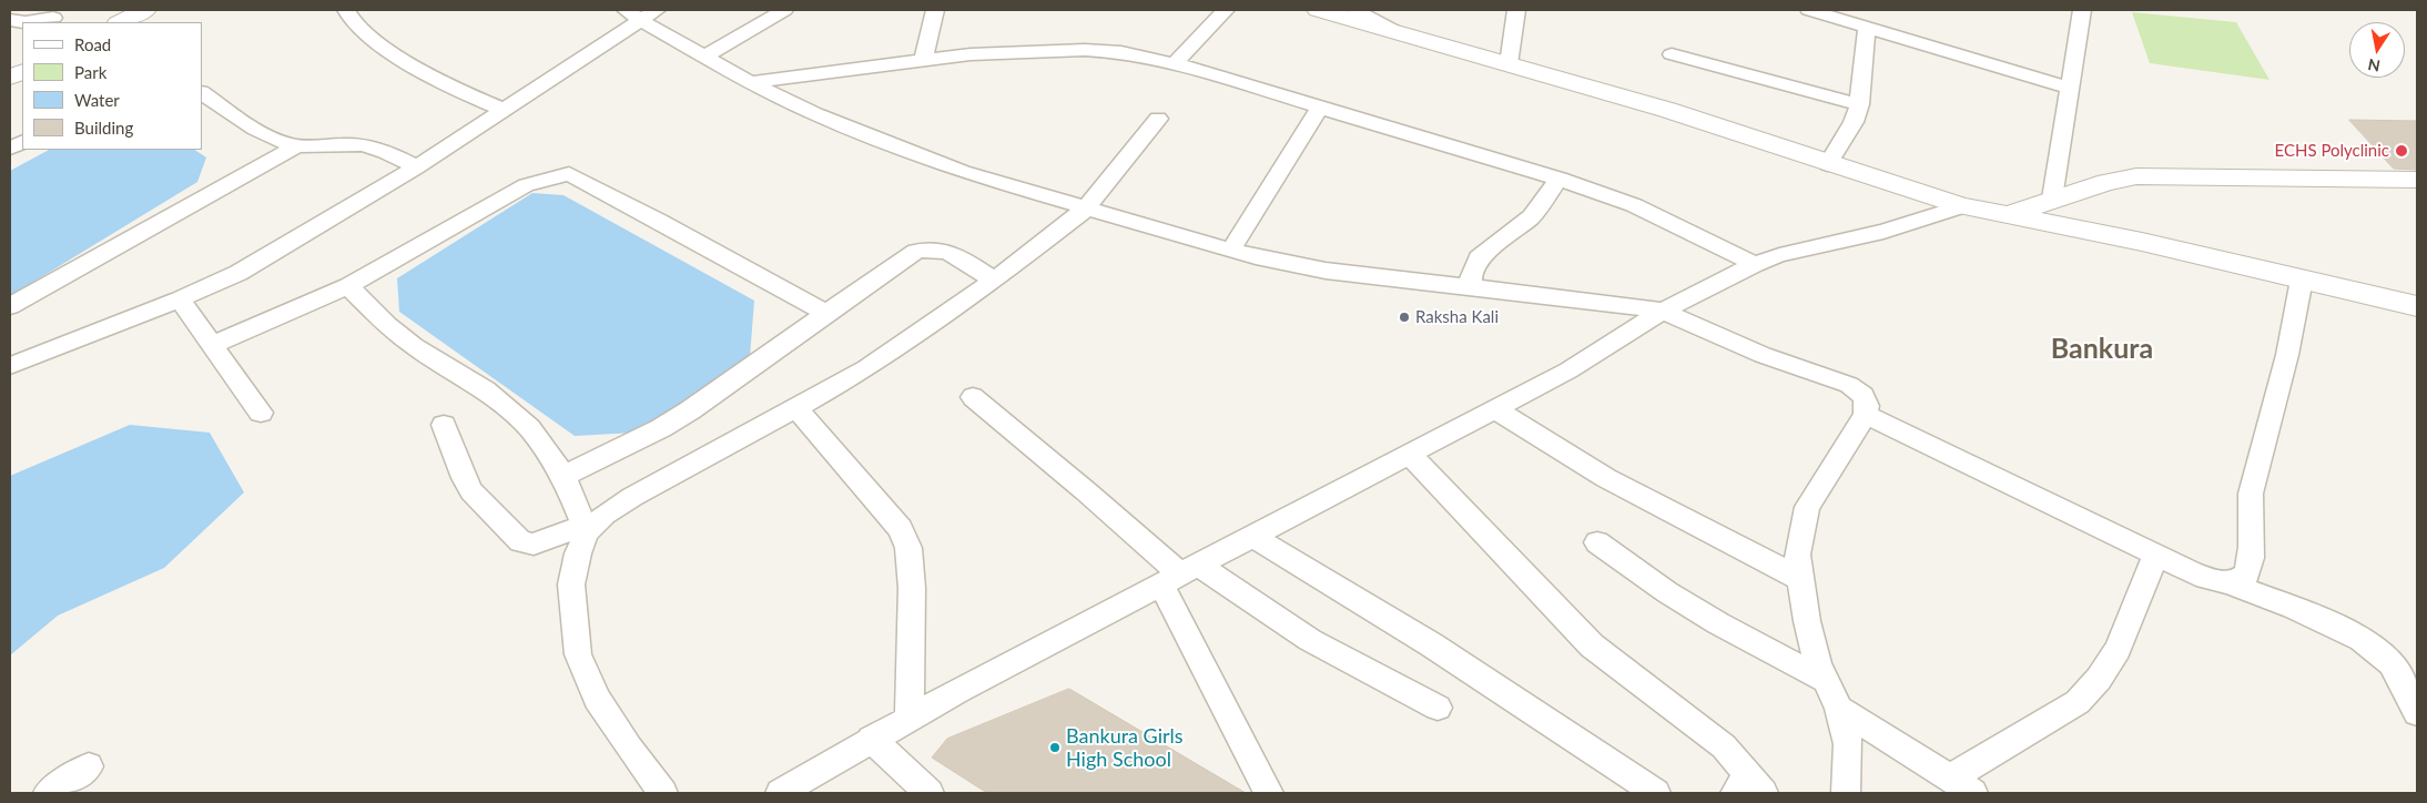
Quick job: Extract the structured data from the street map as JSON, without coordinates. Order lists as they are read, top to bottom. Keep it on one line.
{"districts":["Bankura"],"places":["ECHS Polyclinic","Raksha Kali","Bankura Girls High School"],"legend":["Road","Park","Water","Building"],"north":"bottom"}
